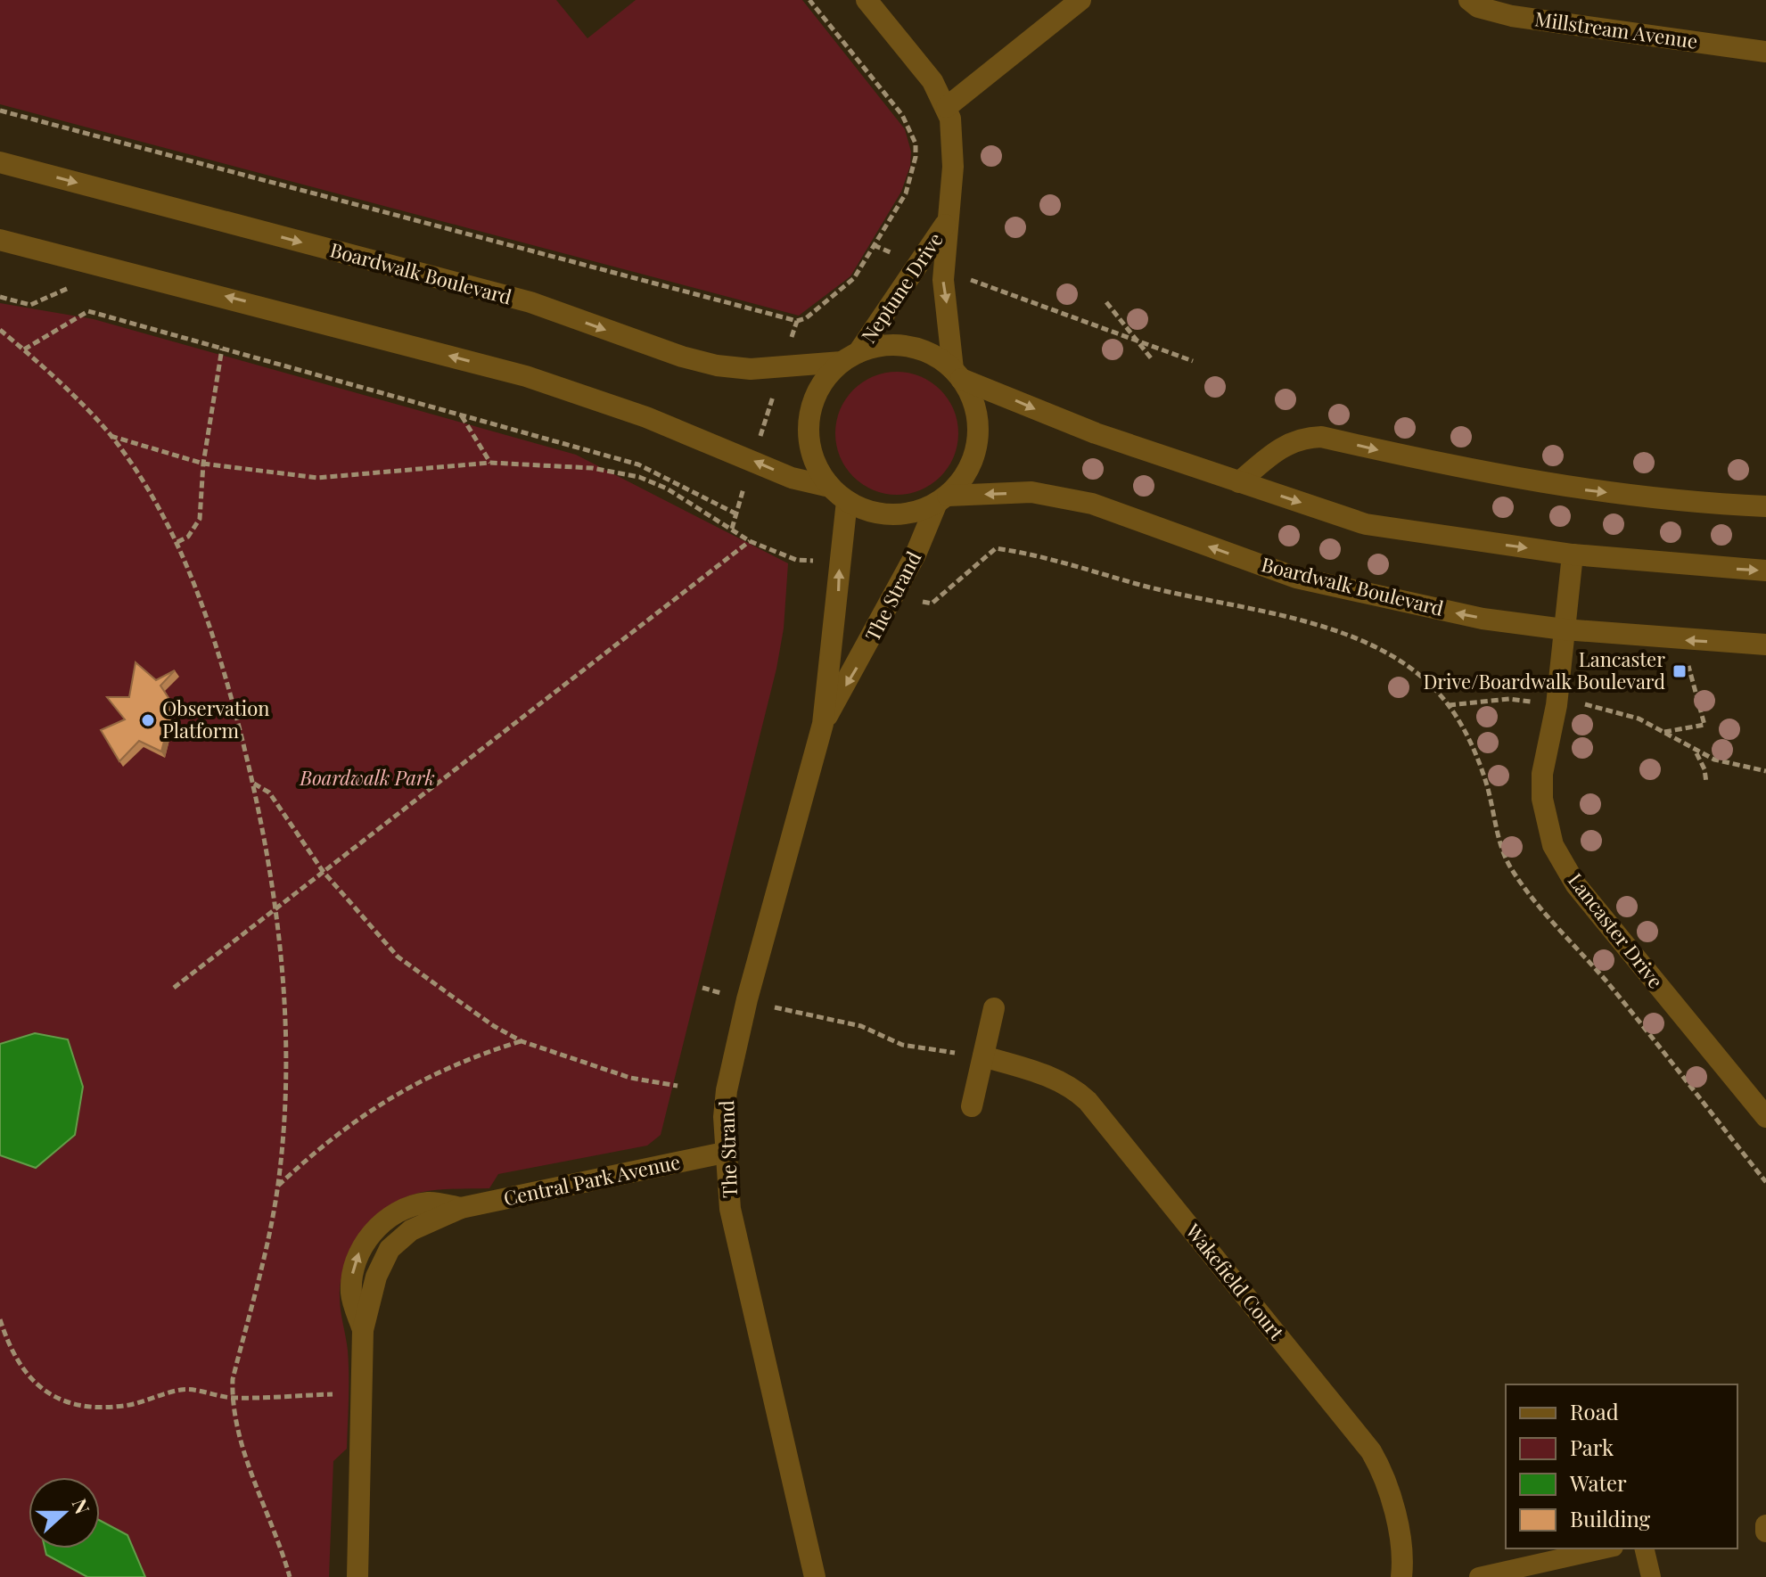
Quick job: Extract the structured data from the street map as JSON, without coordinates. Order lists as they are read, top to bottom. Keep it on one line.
{"streets":{"street":["Millstream Avenue","Boardwalk Boulevard","Neptune Drive","The Strand","Lancaster Drive","Central Park Avenue","Wakefield Court"]},"crossings":[["Boardwalk Boulevard","Neptune Drive"],["Boardwalk Boulevard","The Strand"],["Boardwalk Boulevard","Lancaster Drive"],["Neptune Drive","The Strand"],["The Strand","Central Park Avenue"]],"parks":["Boardwalk Park"],"places":{"transit":["Lancaster Drive/Boardwalk Boulevard"],"other":["Observation Platform"]},"legend":["Road","Park","Water","Building"],"north":"right"}
